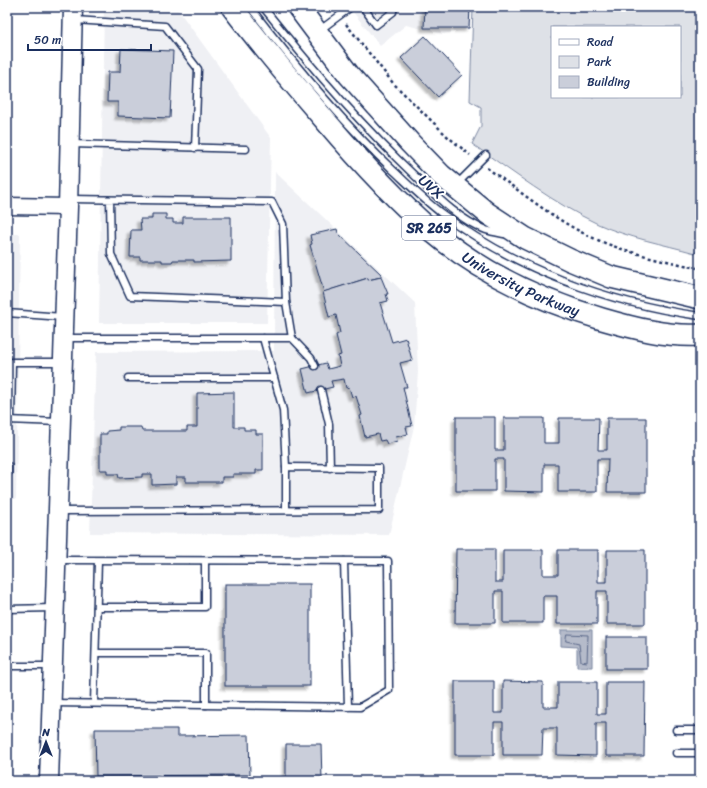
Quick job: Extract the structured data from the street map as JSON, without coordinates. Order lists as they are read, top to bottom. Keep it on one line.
{"streets":{"main road":["SR 265","University Parkway"],"lane":["UVX"]},"legend":["Road","Park","Building"],"scale_bar":"50 m","north":"top"}
